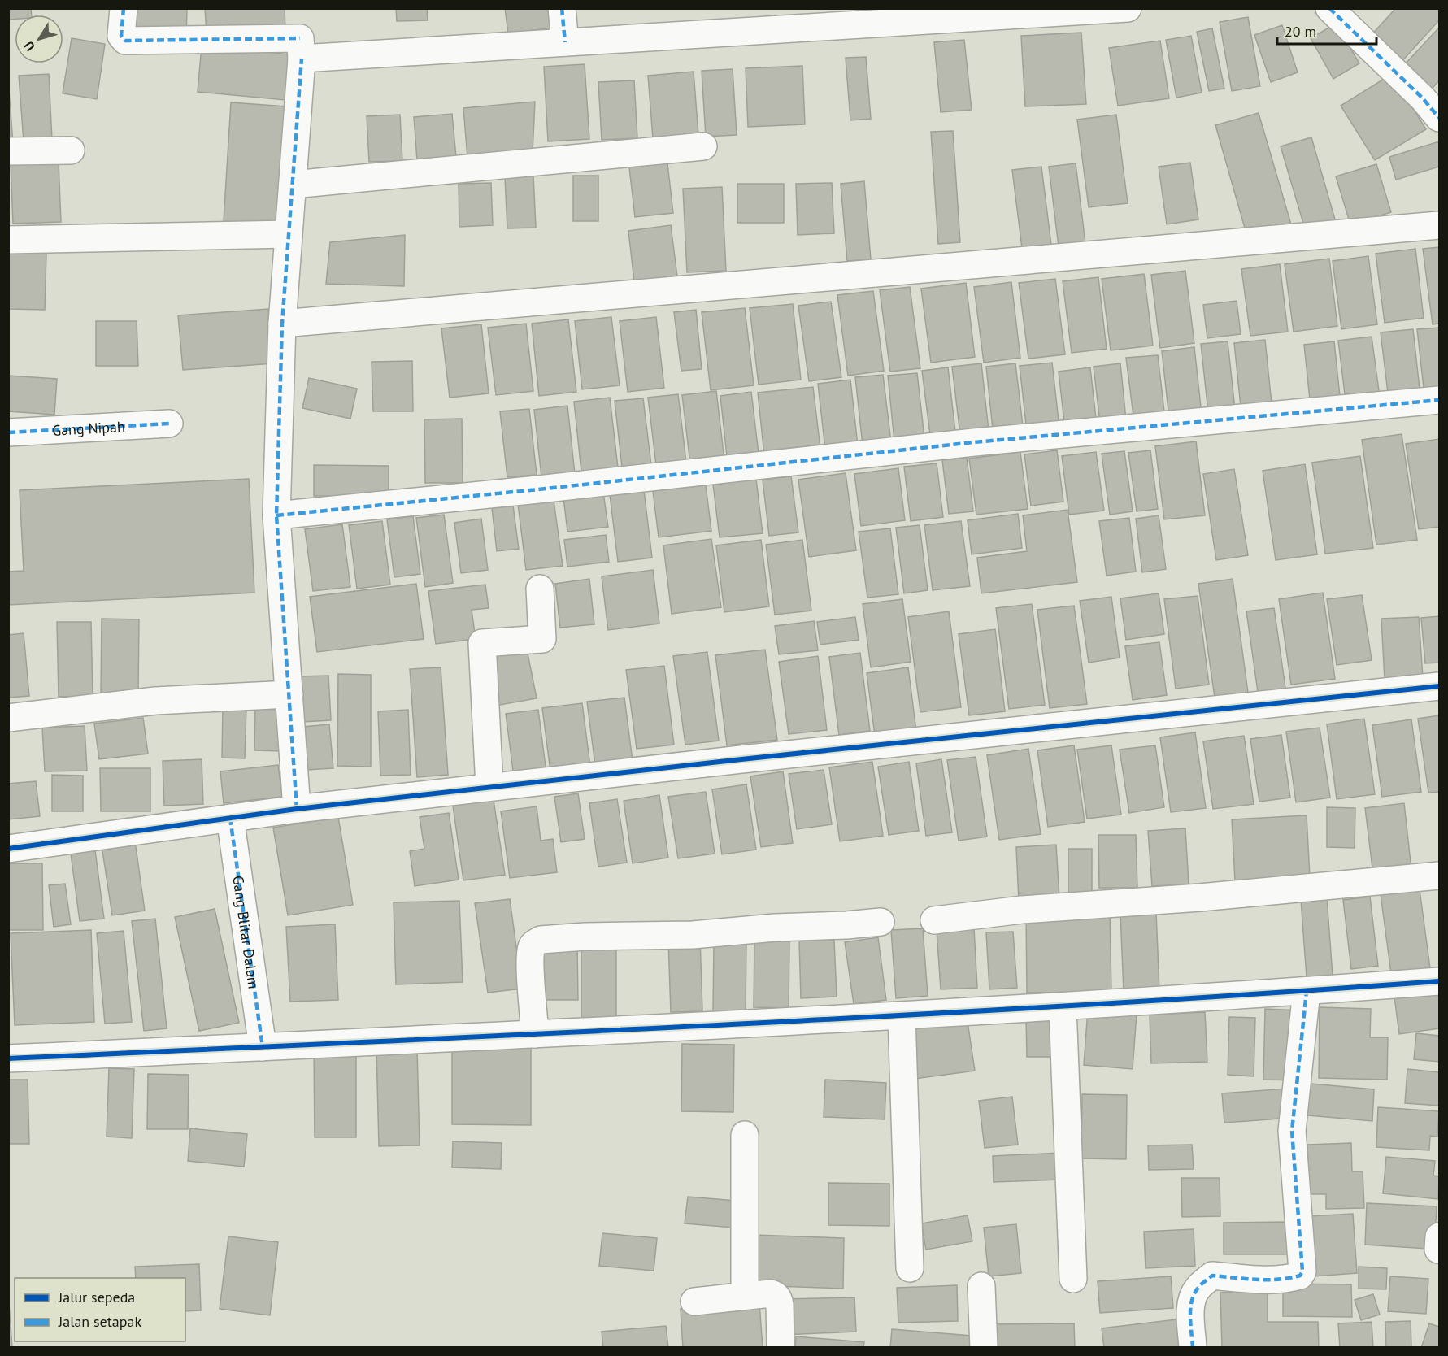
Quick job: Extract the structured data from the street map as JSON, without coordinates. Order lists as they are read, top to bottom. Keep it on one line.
{"streets":{"street":["Gang Nipah","Gang Blitar Dalam"]},"legend":["Jalur sepeda","Jalan setapak"],"scale_bar":"20 m","north":"bottom left"}
